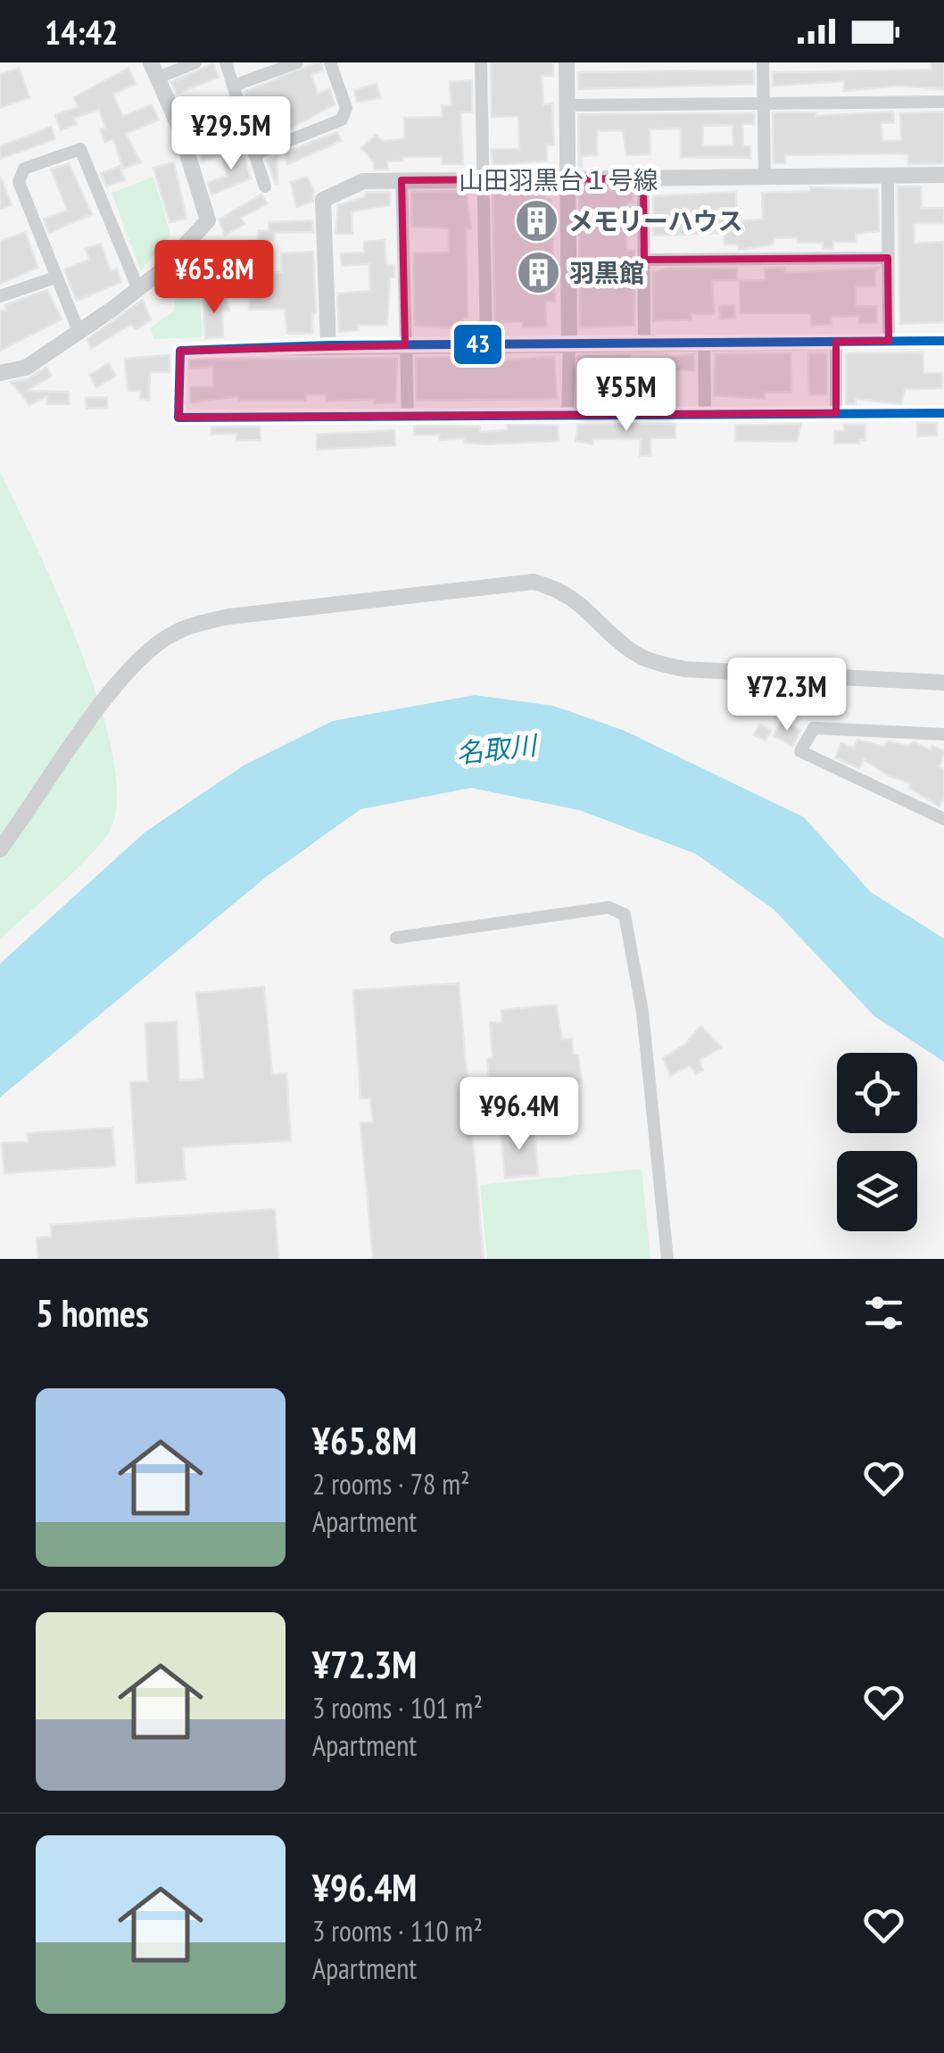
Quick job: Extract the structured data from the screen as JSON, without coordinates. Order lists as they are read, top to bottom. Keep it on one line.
{"streets":{"street":["山田羽黒台１号線"]},"water":["名取川"],"places":{"building":["メモリーハウス","羽黒館"]},"lines":["transit line 43"],"page":{"status":"14:42","price":["¥29.5M","¥65.8M","¥55M","¥72.3M","¥96.4M"],"heading":"5 homes","list":[{"name":"¥65.8M","note":"2 rooms · 78 m² · Apartment"},{"name":"¥72.3M","note":"3 rooms · 101 m² · Apartment"},{"name":"¥96.4M","note":"3 rooms · 110 m² · Apartment"}]}}
